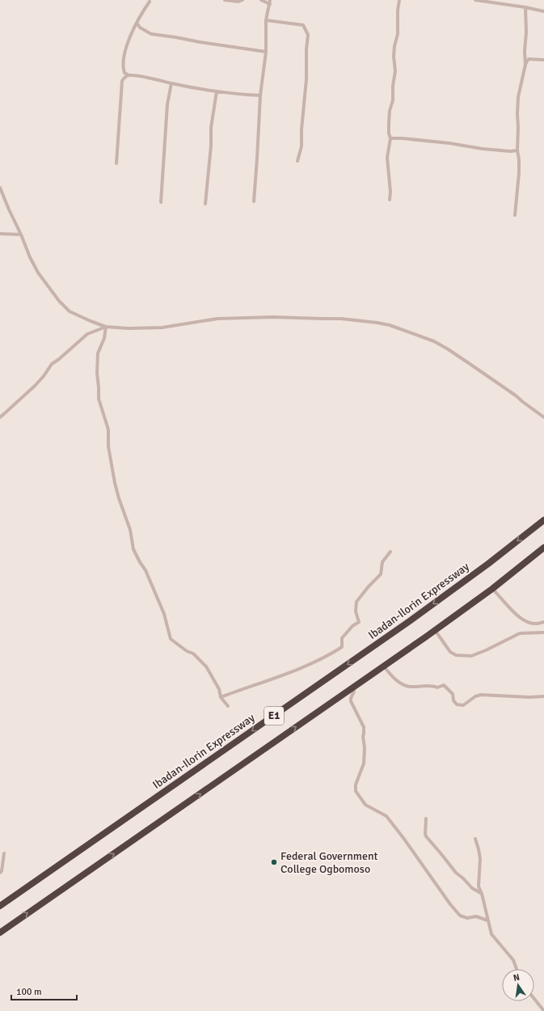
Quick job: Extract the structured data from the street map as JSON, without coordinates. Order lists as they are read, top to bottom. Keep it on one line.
{"streets":{"highway":["Ibadan-Ilorin Expressway","E1"]},"places":["Federal Government College Ogbomoso"],"scale_bar":"100 m","north":"top"}
